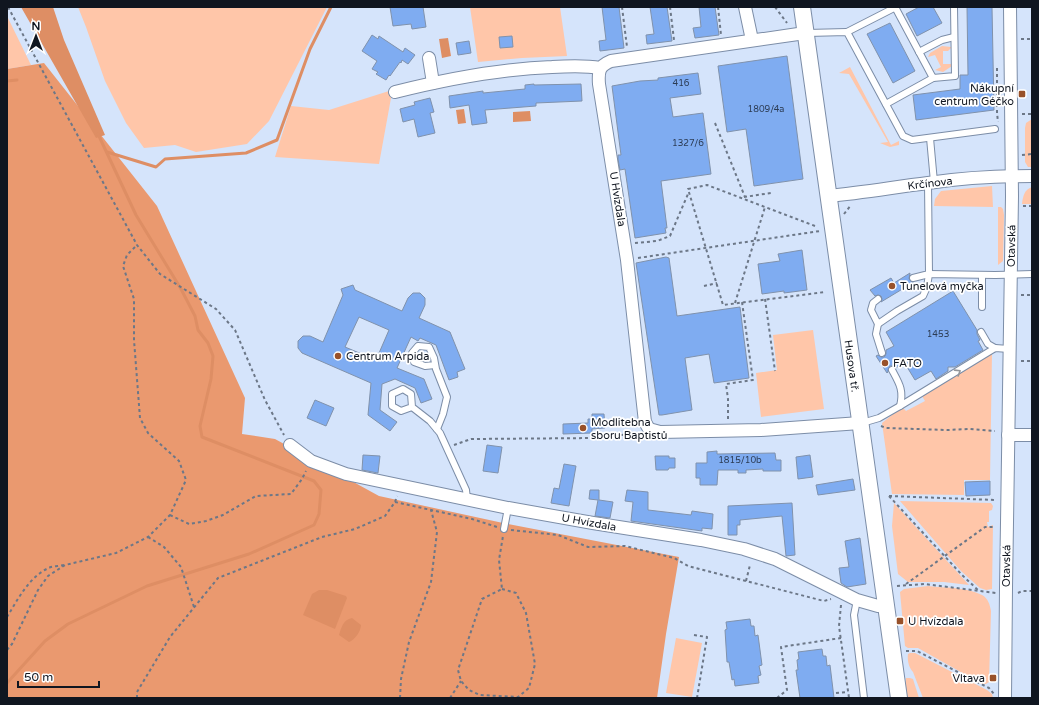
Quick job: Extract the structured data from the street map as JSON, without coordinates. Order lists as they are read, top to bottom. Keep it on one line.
{"streets":{"street":["Krčínova","U Hvízdala","Otavská","Husova tř."]},"crossings":[["Krčínova","Otavská"],["Krčínova","Husova tř."],["U Hvízdala","Husova tř."]],"places":{"transit":["Nákupní centrum Géčko","U Hvízdala","Vltava"],"other":["Tunelová myčka","Centrum Arpida","FATO","Modlitebna sboru Baptistů"]},"house_numbers":["416","1809/4a","1327/6","1453","1815/10b"],"scale_bar":"50 m","north":"top"}
